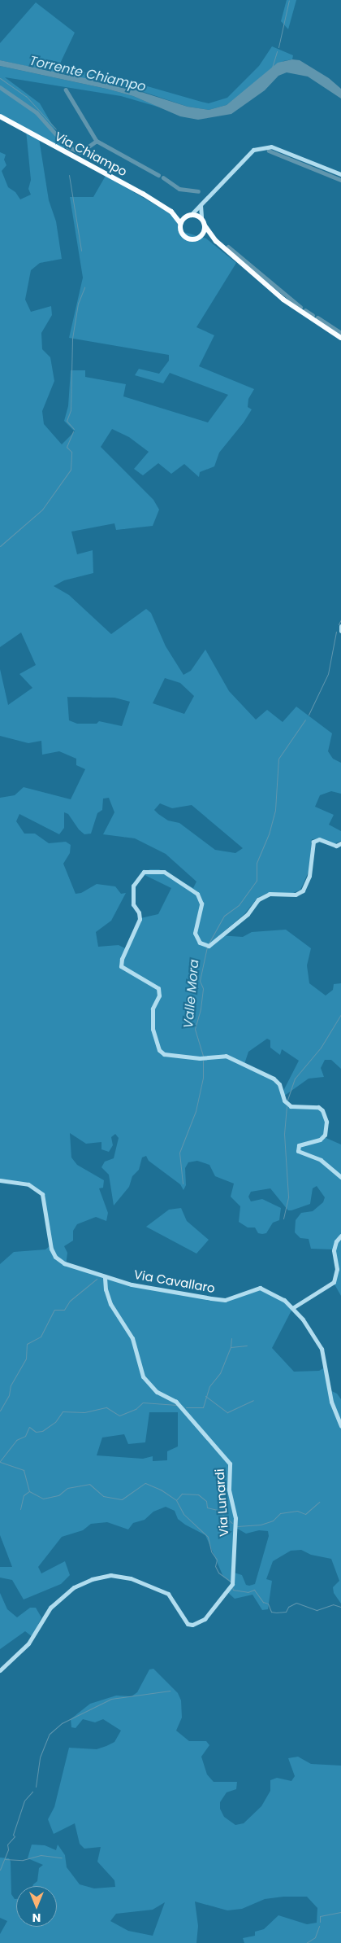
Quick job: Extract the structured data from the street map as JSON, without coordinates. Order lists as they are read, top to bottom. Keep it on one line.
{"streets":{"main road":["Via Chiampo"],"street":["Via Cavallaro","Via Lunardi"]},"crossings":[["Via Cavallaro","Via Lunardi"]],"water":["Torrente Chiampo","Valle Mora"],"north":"bottom"}
